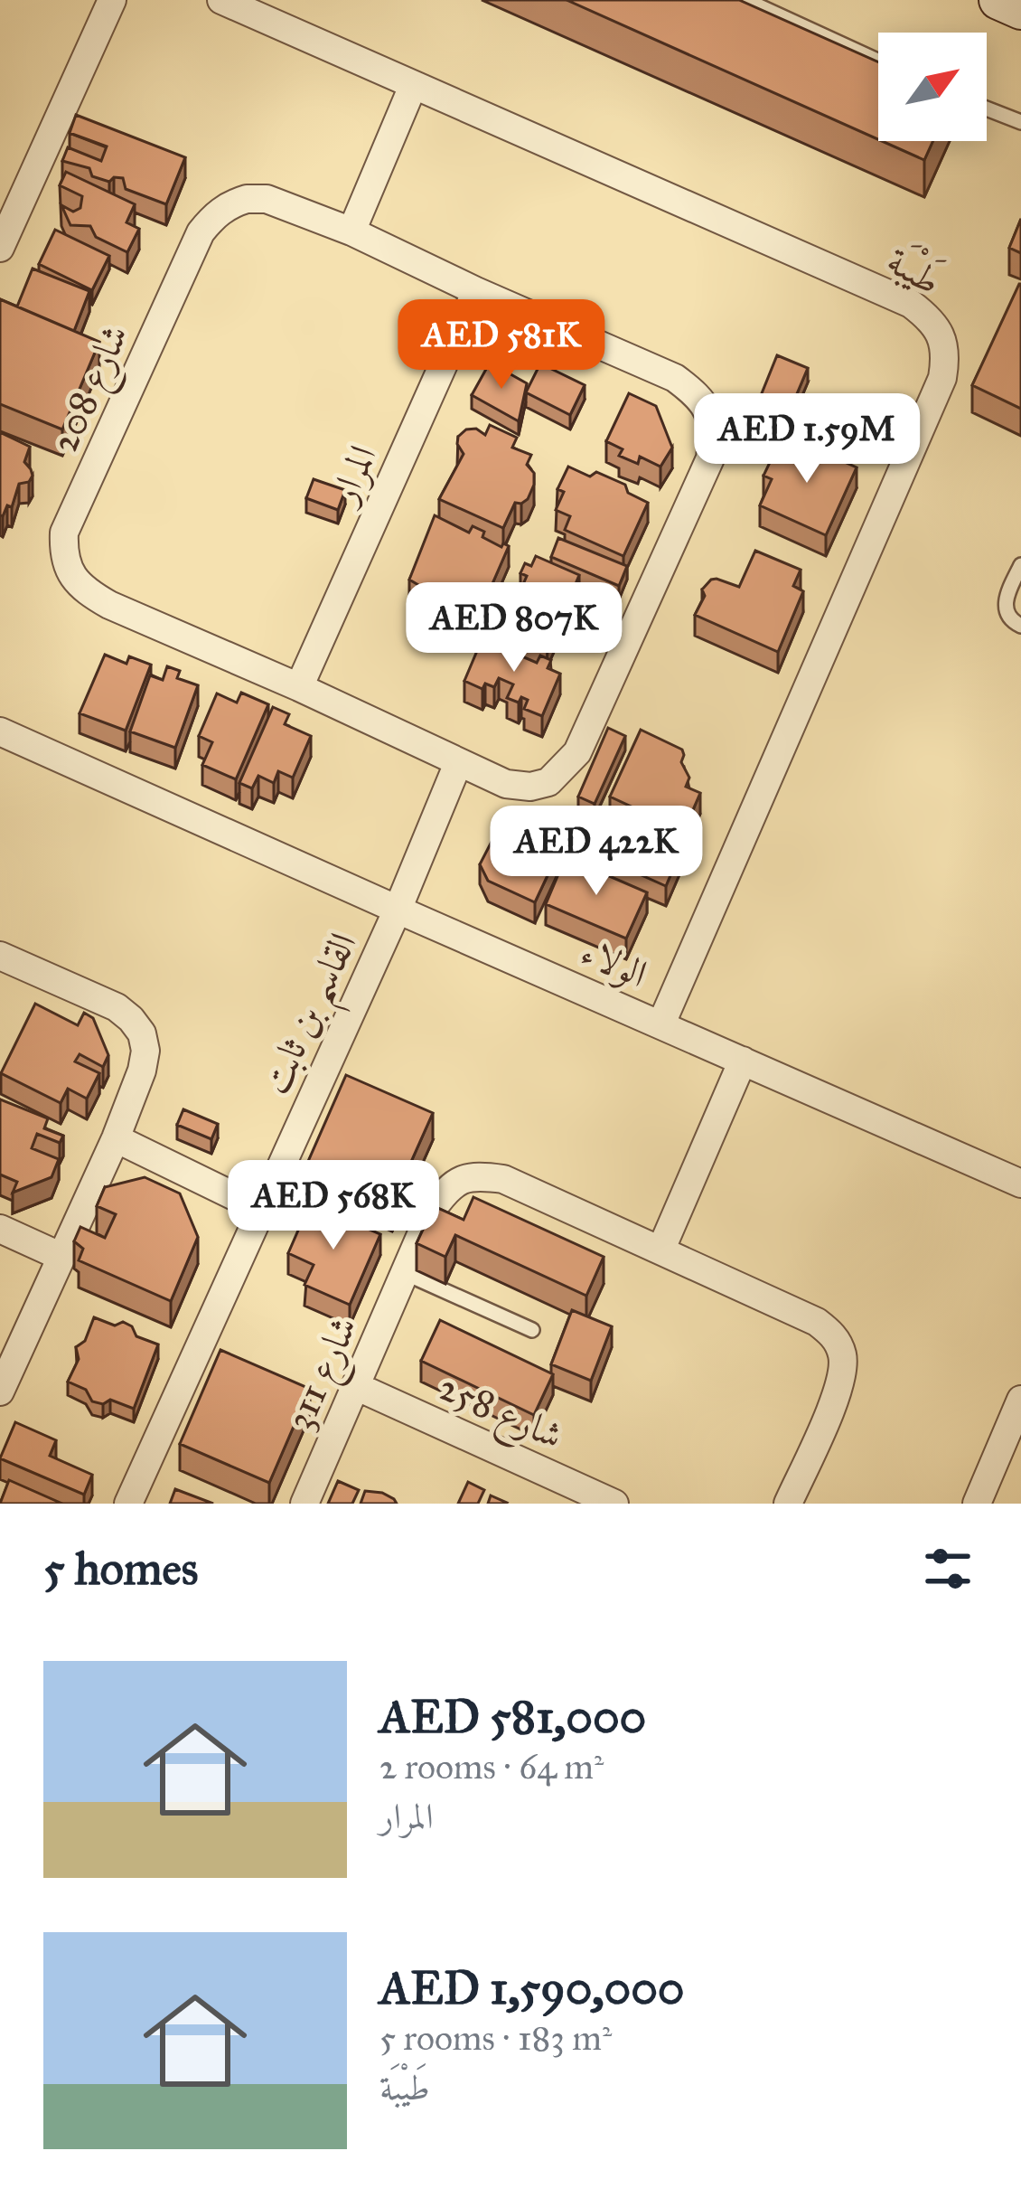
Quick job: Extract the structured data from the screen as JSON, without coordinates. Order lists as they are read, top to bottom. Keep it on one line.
{"streets":{"street":["طَيْبَة","شارع 208","المرار","الولاء","القاسم بن ثابت","شارع 311","شارع 258"]},"crossings":[["طَيْبَة","الولاء"],["شارع 208","المرار"],["الولاء","القاسم بن ثابت"],["شارع 311","شارع 258"]],"north":"top right","page":{"price":["AED 581K","AED 1.59M","AED 807K","AED 422K","AED 568K"],"heading":"5 homes","list":[{"name":"AED 581,000","note":"2 rooms · 64 m² · المرار"},{"name":"AED 1,590,000","note":"5 rooms · 183 m² · طَيْبَة"}]}}
